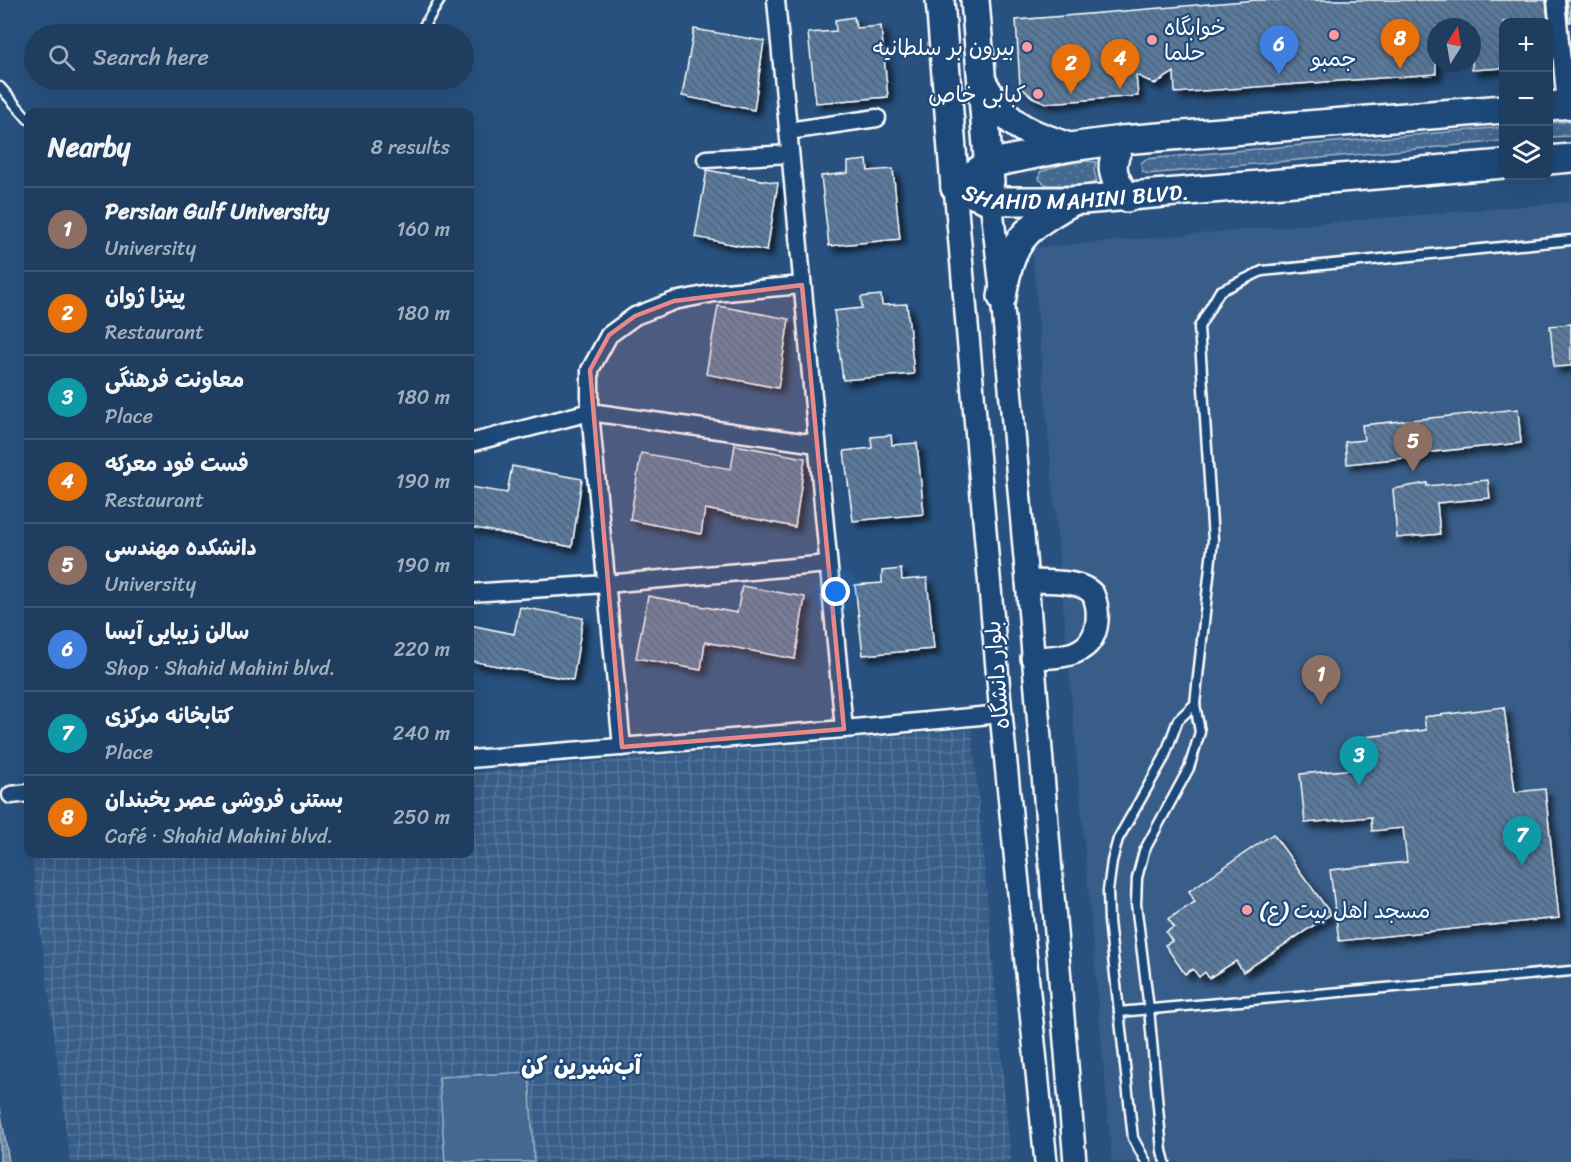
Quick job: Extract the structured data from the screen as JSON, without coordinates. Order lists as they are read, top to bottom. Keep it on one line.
{"streets":{"main road":["SHAHID MAHINI BLVD."],"street":["بلوار دانشگاه"]},"crossings":[["SHAHID MAHINI BLVD.","بلوار دانشگاه"]],"districts":["آب‌شیرین کن"],"places":["جمبو","خوابگاه حلما","بیرون بر سلطانیه","کبابی خاص","مسجد اهل بیت (ع)"],"north":"top","page":{"map_buttons":["+","−"],"pins":["8","6","4","2","5","1","3","7"],"search":"Search here","heading":["Nearby","8 results"],"list":[{"mark":"1","name":"Persian Gulf University","note":"University","value":"160 m"},{"mark":"2","name":"پیتزا ژوان","note":"Restaurant","value":"180 m"},{"mark":"3","name":"معاونت فرهنگی","note":"Place","value":"180 m"},{"mark":"4","name":"فست فود معرکه","note":"Restaurant","value":"190 m"},{"mark":"5","name":"دانشکده مهندسی","note":"University","value":"190 m"},{"mark":"6","name":"سالن زیبایی آیسا","note":"Shop · Shahid Mahini blvd.","value":"220 m"},{"mark":"7","name":"کتابخانه مرکزی","note":"Place","value":"240 m"},{"mark":"8","name":"بستنی فروشی عصر یخبندان","note":"Café · Shahid Mahini blvd.","value":"250 m"}]}}
